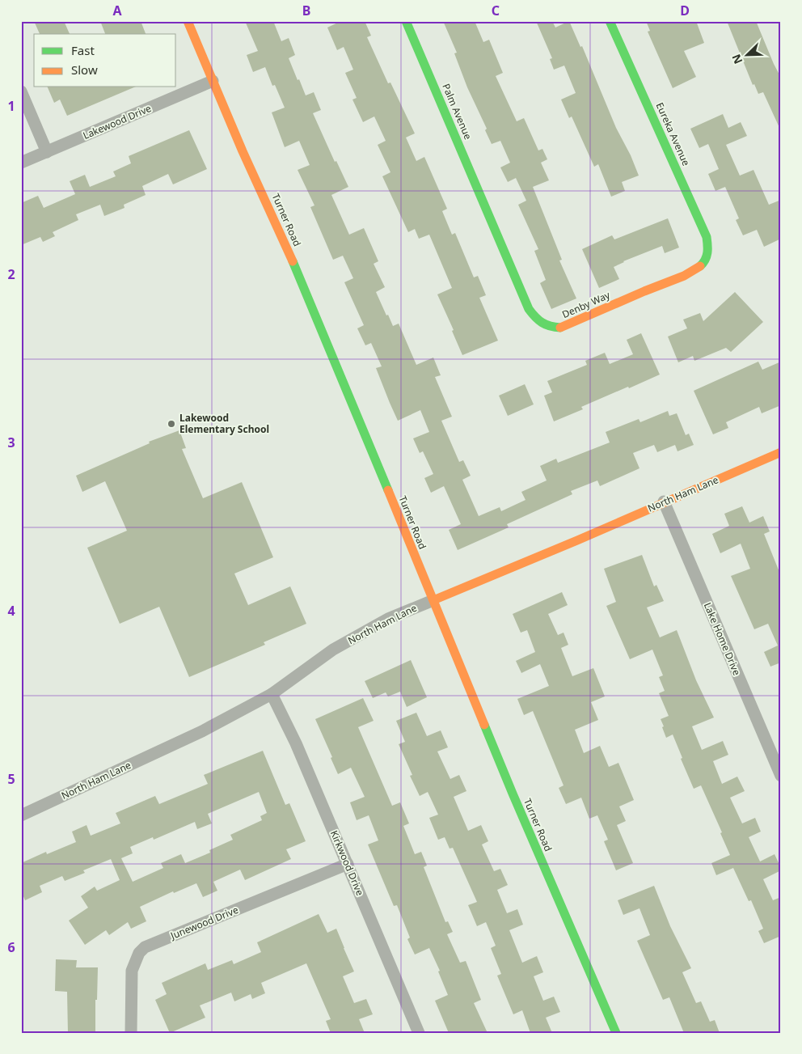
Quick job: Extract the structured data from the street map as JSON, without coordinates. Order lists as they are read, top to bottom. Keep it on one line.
{"streets":{"main road":["Palm Avenue","Eureka Avenue","Turner Road","Denby Way","North Ham Lane"],"street":["Lakewood Drive","Lake Home Drive","Kirkwood Drive","Junewood Drive"]},"crossings":[["Palm Avenue","Denby Way"],["Lakewood Drive","Turner Road"],["Eureka Avenue","Denby Way"],["Turner Road","North Ham Lane"],["North Ham Lane","Lake Home Drive"],["North Ham Lane","Kirkwood Drive"],["Kirkwood Drive","Junewood Drive"]],"places":["Lakewood Elementary School"],"legend":["Fast","Slow"],"north":"bottom left","grid":{"columns":["A","B","C","D"],"rows":["1","2","3","4","5","6"]}}
